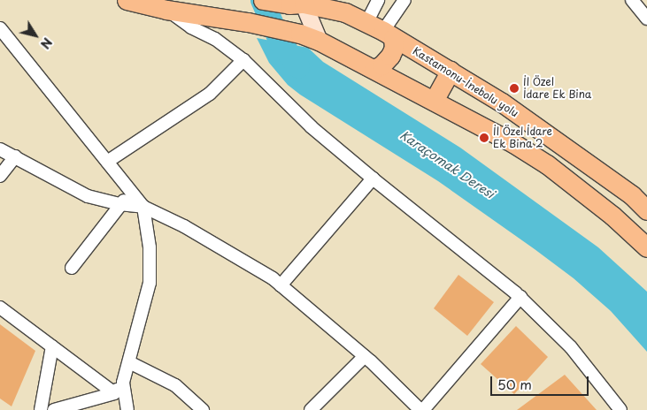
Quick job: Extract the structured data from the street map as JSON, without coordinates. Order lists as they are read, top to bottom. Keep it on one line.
{"streets":{"main road":["Kastamonu-İnebolu yolu"]},"water":["Karaçomak Deresi"],"places":["İl Özel İdare Ek Bina","İl Özel İdare Ek Bina 2"],"scale_bar":"50 m","north":"bottom right"}
